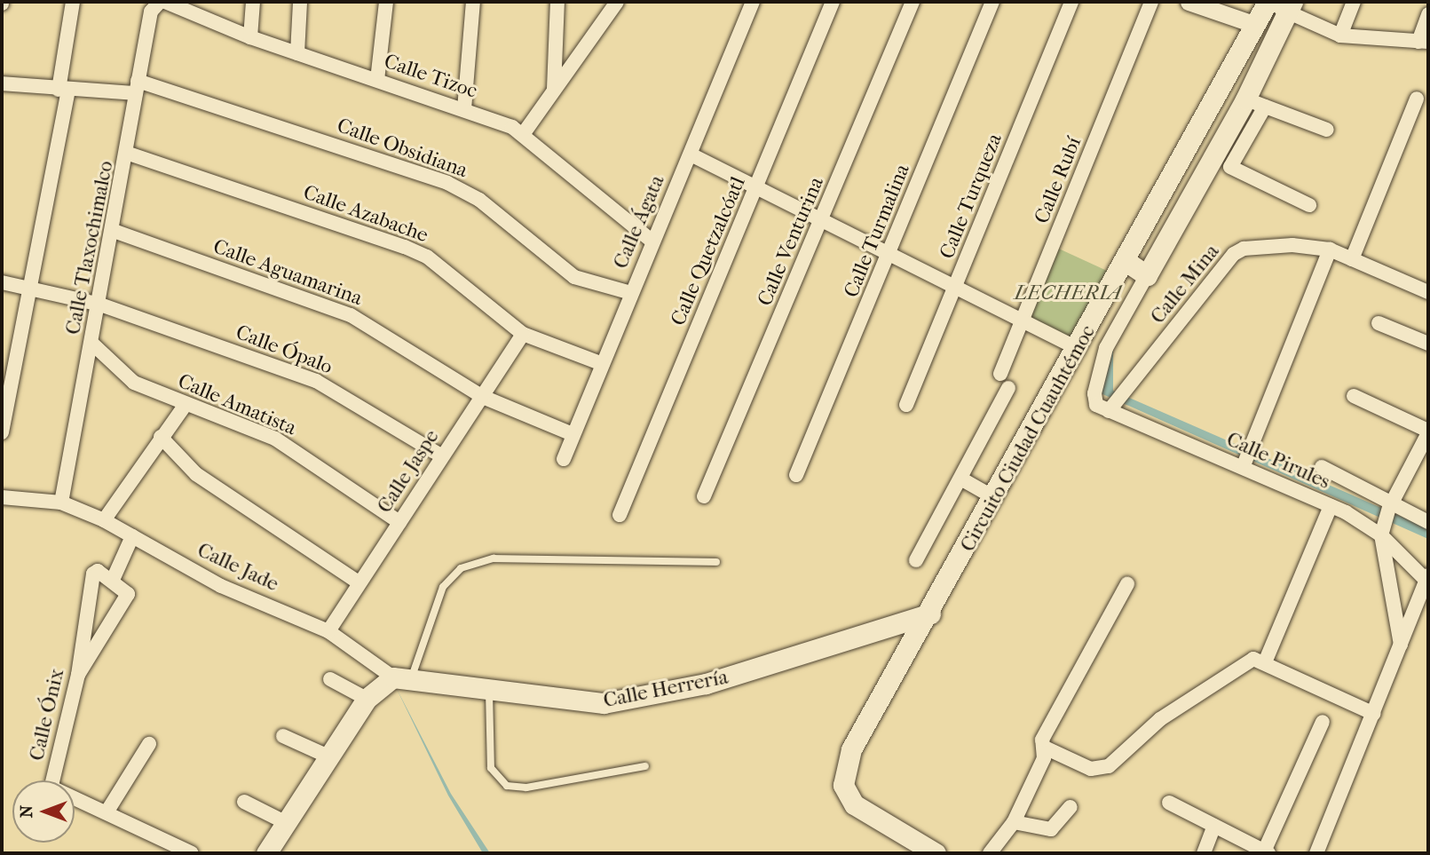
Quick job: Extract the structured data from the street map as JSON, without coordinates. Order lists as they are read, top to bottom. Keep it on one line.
{"streets":{"main road":["Circuito Ciudad Cuauhtémoc","Calle Herrería"],"street":["Calle Tizoc","Calle Obsidiana","Calle Rubí","Calle Turqueza","Calle Azabache","Calle Ágata","Calle Turmalina","Calle Venturina","Calle Tlaxochimalco","Calle Quetzalcóatl","Calle Aguamarina","Calle Mina","Calle Ópalo","Calle Amatista","Calle Pirules","Calle Jaspe","Calle Jade","Calle Ónix"]},"crossings":[["Calle Tizoc","Calle Ágata"],["Calle Obsidiana","Calle Ágata"],["Calle Obsidiana","Calle Tlaxochimalco"],["Calle Azabache","Calle Ágata"],["Calle Azabache","Calle Tlaxochimalco"],["Calle Azabache","Calle Jaspe"],["Calle Ágata","Calle Aguamarina"],["Calle Tlaxochimalco","Calle Aguamarina"],["Calle Tlaxochimalco","Calle Ópalo"],["Calle Tlaxochimalco","Calle Amatista"],["Calle Tlaxochimalco","Calle Jade"],["Calle Aguamarina","Calle Jaspe"],["Calle Mina","Calle Pirules"],["Calle Ópalo","Calle Jaspe"],["Calle Amatista","Calle Jaspe"],["Circuito Ciudad Cuauhtémoc","Calle Herrería"],["Calle Jaspe","Calle Jade"],["Calle Jade","Calle Herrería"]],"parks":["LECHERIA"],"north":"left"}
